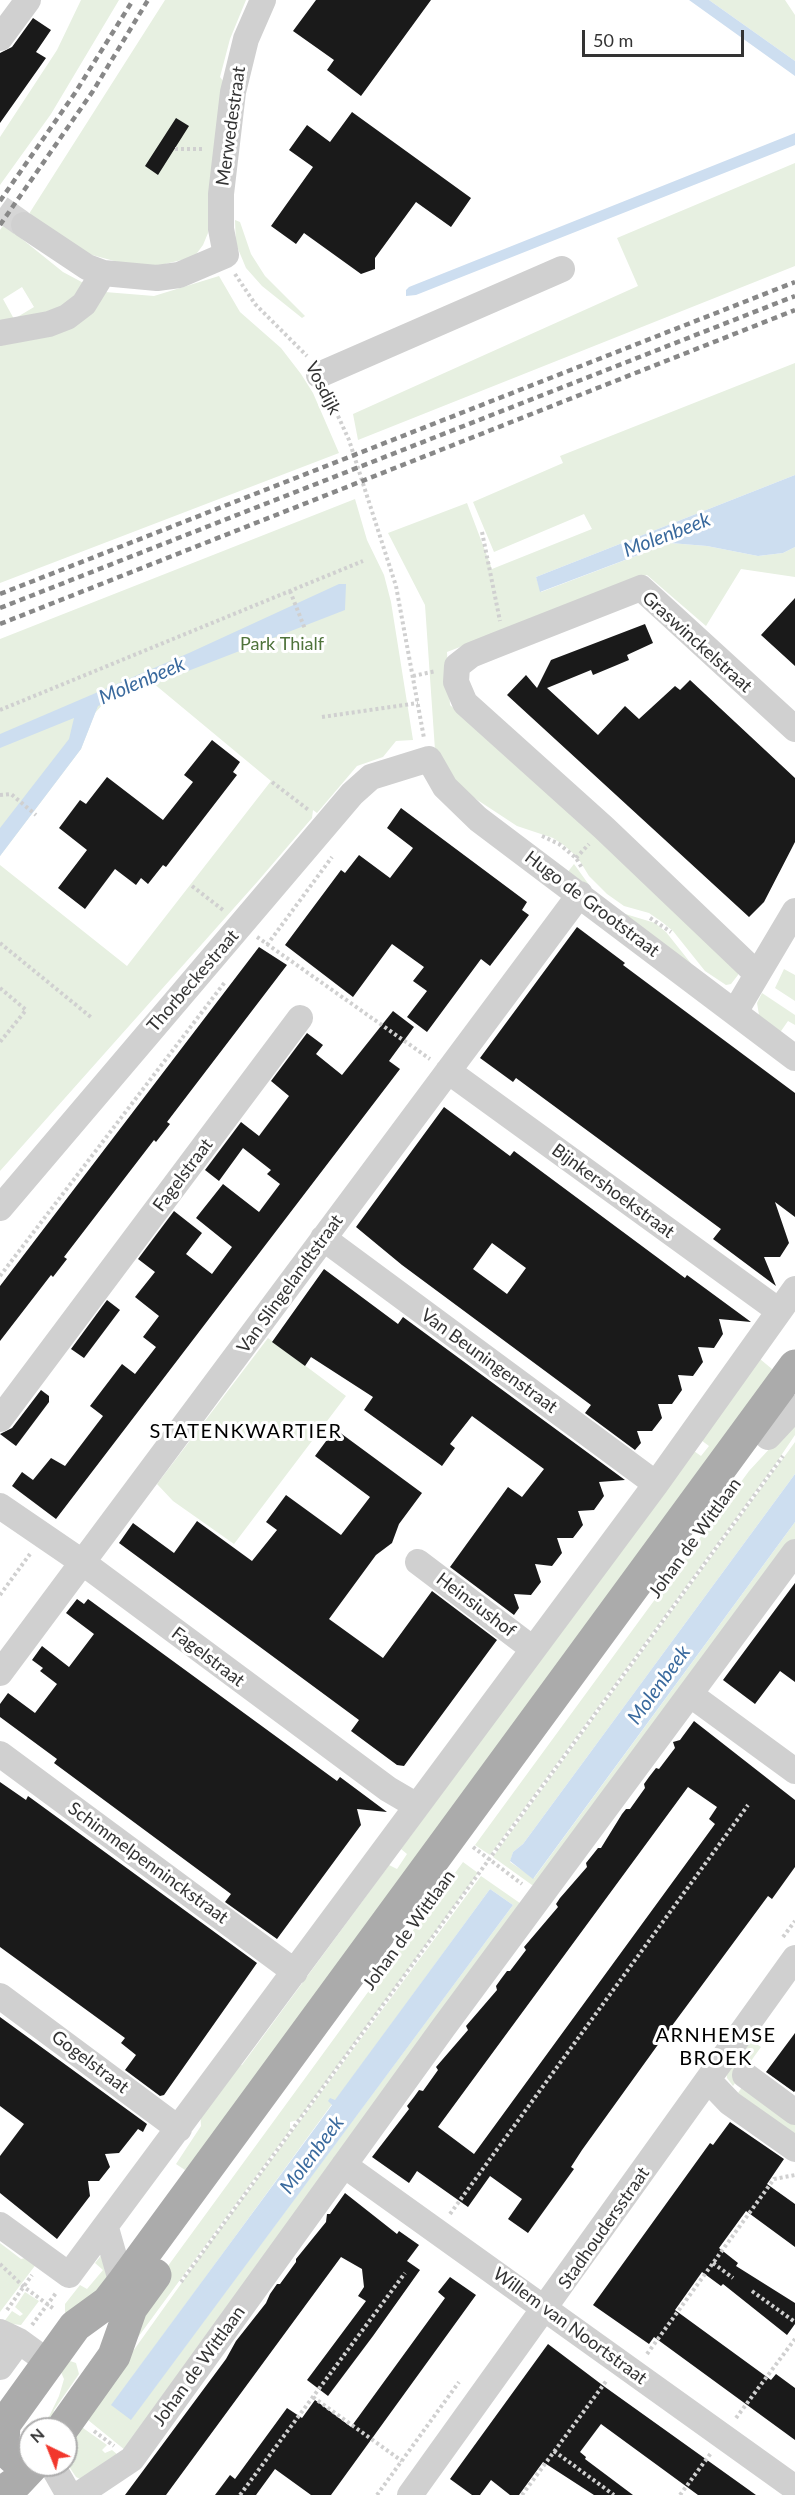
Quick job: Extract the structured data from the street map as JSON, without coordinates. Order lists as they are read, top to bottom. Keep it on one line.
{"streets":{"main road":["Johan de Wittlaan"],"street":["Merwedestraat","Graswinckelstraat","Hugo de Grootstraat","Thorbeckestraat","Fagelstraat","Bijnkershoekstraat","Van Slingelandtstraat","Van Beuningenstraat","Heinsiushof","Schimmelpenninckstraat","Gogelstraat","Stadhoudersstraat","Willem van Noortstraat"],"path":["Vosdijk"]},"crossings":[["Merwedestraat","Vosdijk"],["Vosdijk","Hugo de Grootstraat"],["Vosdijk","Thorbeckestraat"],["Hugo de Grootstraat","Thorbeckestraat"],["Hugo de Grootstraat","Van Slingelandtstraat"],["Fagelstraat","Van Slingelandtstraat"],["Bijnkershoekstraat","Van Slingelandtstraat"],["Van Slingelandtstraat","Van Beuningenstraat"],["Johan de Wittlaan","Willem van Noortstraat"],["Stadhoudersstraat","Willem van Noortstraat"]],"districts":["STATENKWARTIER","ARNHEMSE BROEK"],"water":["Molenbeek"],"parks":["Park Thialf"],"scale_bar":"50 m","north":"top left"}
